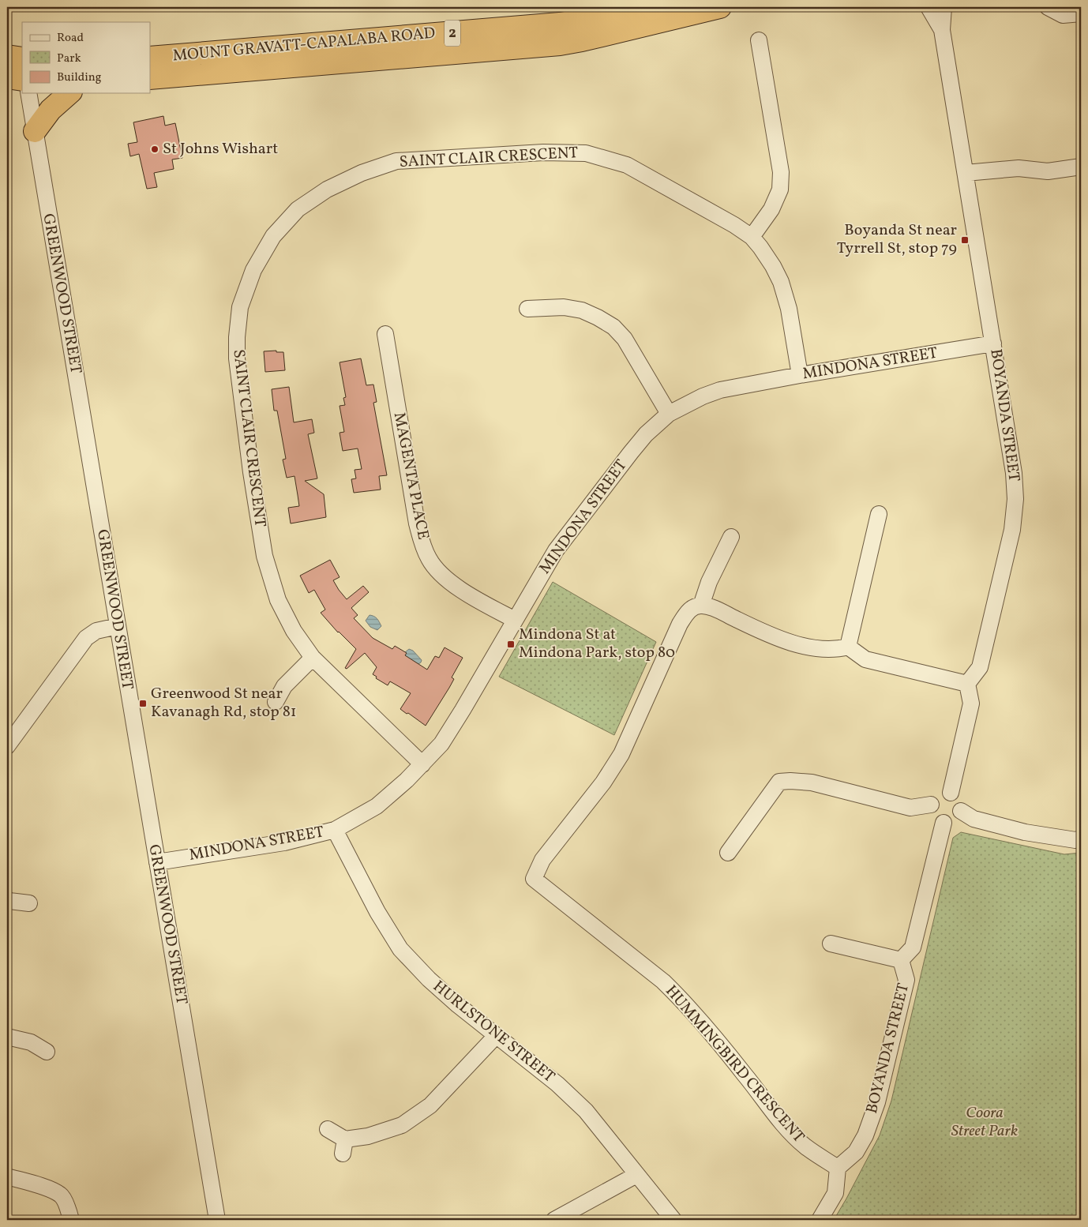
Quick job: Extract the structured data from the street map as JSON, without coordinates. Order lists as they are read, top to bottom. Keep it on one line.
{"streets":{"highway":["2","MOUNT GRAVATT-CAPALABA ROAD"],"street":["SAINT CLAIR CRESCENT","GREENWOOD STREET","MINDONA STREET","BOYANDA STREET","MAGENTA PLACE","HURLSTONE STREET","HUMMINGBIRD CRESCENT"]},"crossings":[["SAINT CLAIR CRESCENT","MINDONA STREET"],["GREENWOOD STREET","MINDONA STREET"],["MINDONA STREET","BOYANDA STREET"],["MINDONA STREET","MAGENTA PLACE"],["MINDONA STREET","HURLSTONE STREET"],["BOYANDA STREET","HUMMINGBIRD CRESCENT"]],"parks":["Coora Street Park"],"places":{"other":["St Johns Wishart"],"transit":["Boyanda St near Tyrrell St, stop 79","Mindona St at Mindona Park, stop 80","Greenwood St near Kavanagh Rd, stop 81"]},"legend":["Road","Park","Building"]}
